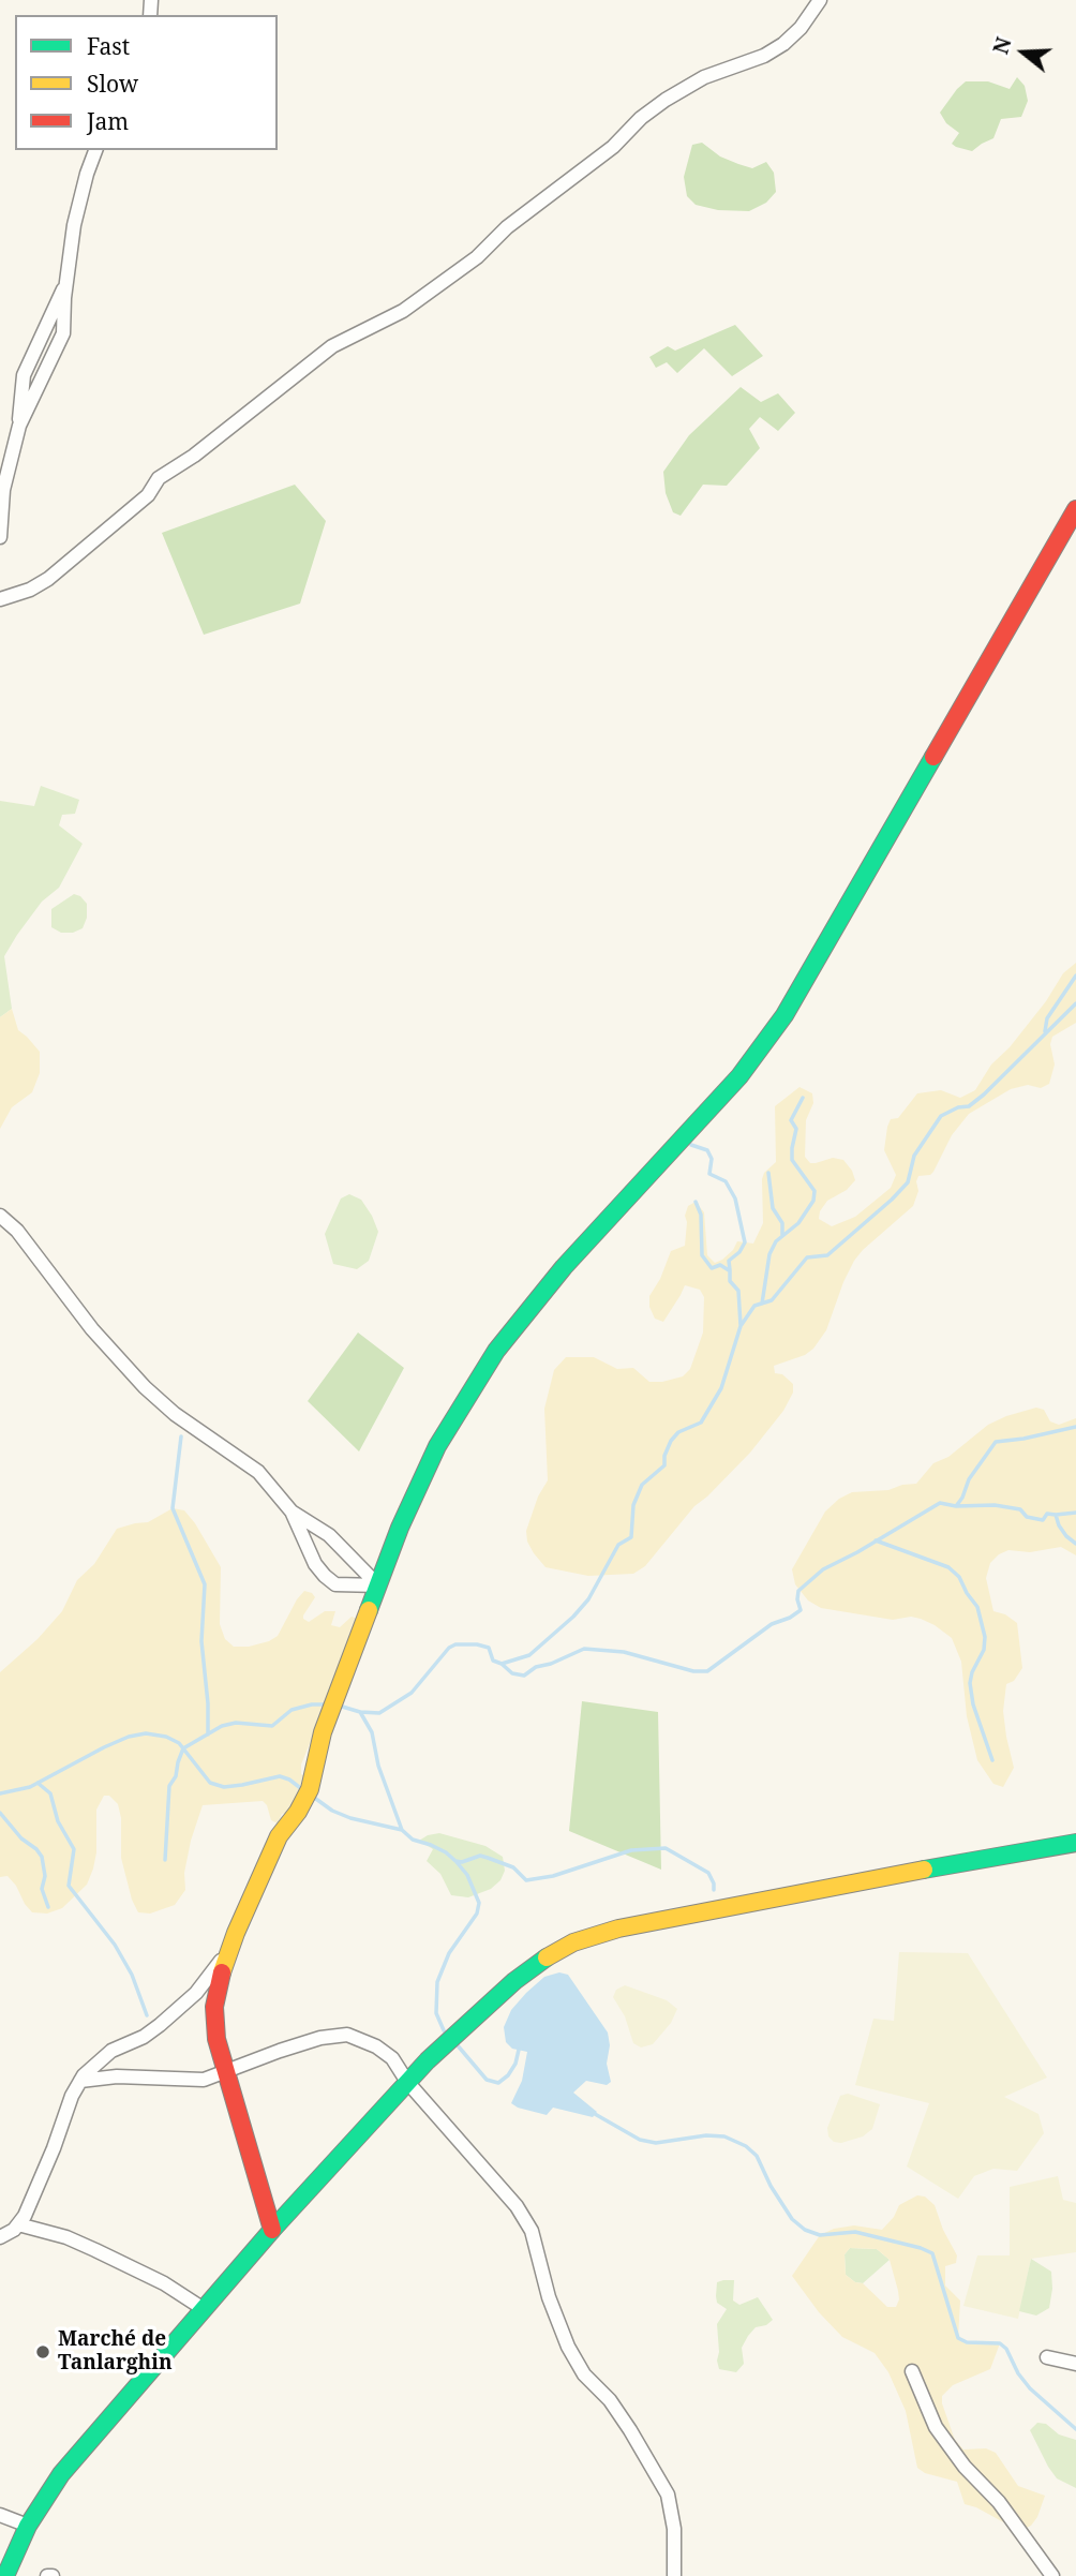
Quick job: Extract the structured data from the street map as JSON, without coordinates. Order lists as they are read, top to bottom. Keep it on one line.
{"places":["Marché de Tanlarghin"],"legend":["Fast","Slow","Jam"],"north":"left"}
